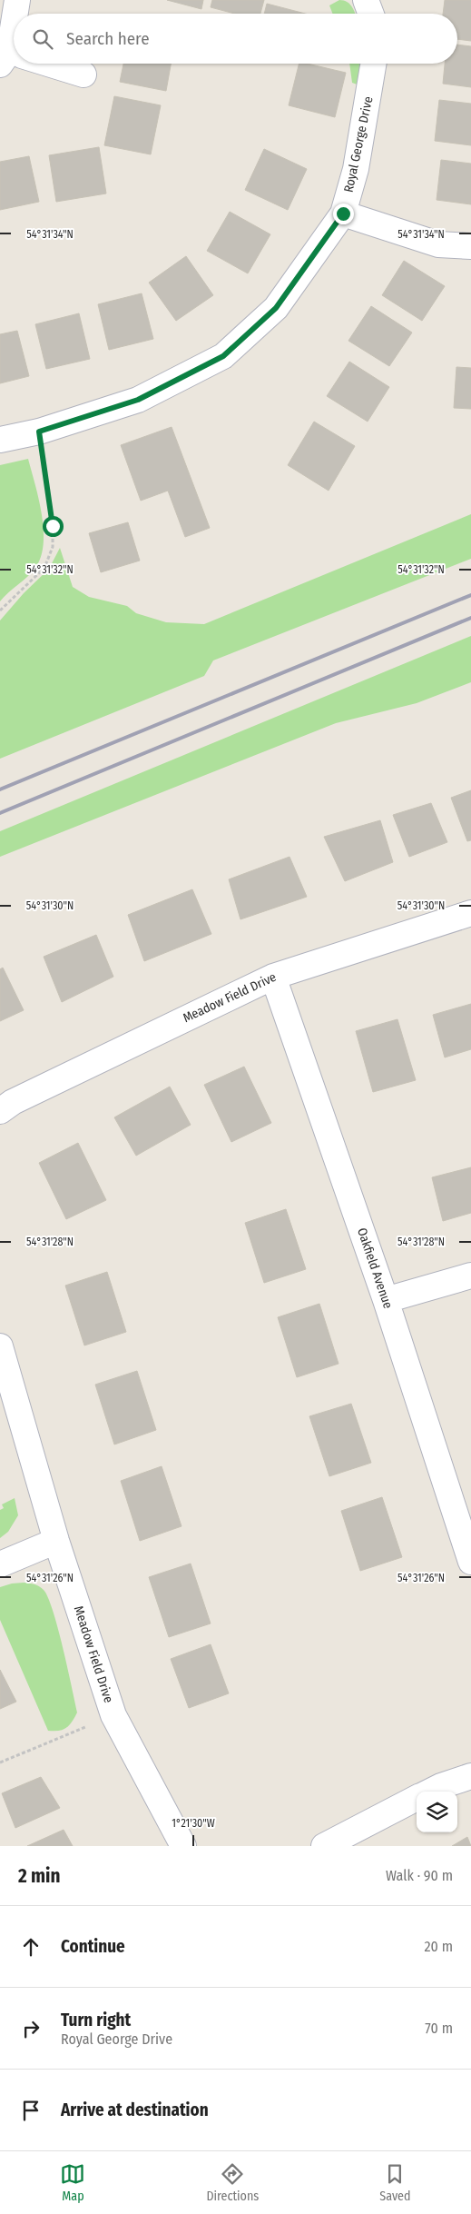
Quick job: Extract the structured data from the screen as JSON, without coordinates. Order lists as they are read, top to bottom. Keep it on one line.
{"streets":{"street":["Royal George Drive","Meadow Field Drive","Oakfield Avenue"]},"crossings":[["Meadow Field Drive","Oakfield Avenue"]],"page":{"search":"Search here","heading":["2 min","Walk · 90 m"],"list":[["Continue","20 m"],["Turn right","Royal George Drive","70 m"],"Arrive at destination"],"nav":["Map","Directions","Saved"]},"coordinates":["54°31'34\"N","54°31'32\"N","54°31'30\"N","54°31'28\"N","54°31'26\"N","1°21'30\"W"]}
